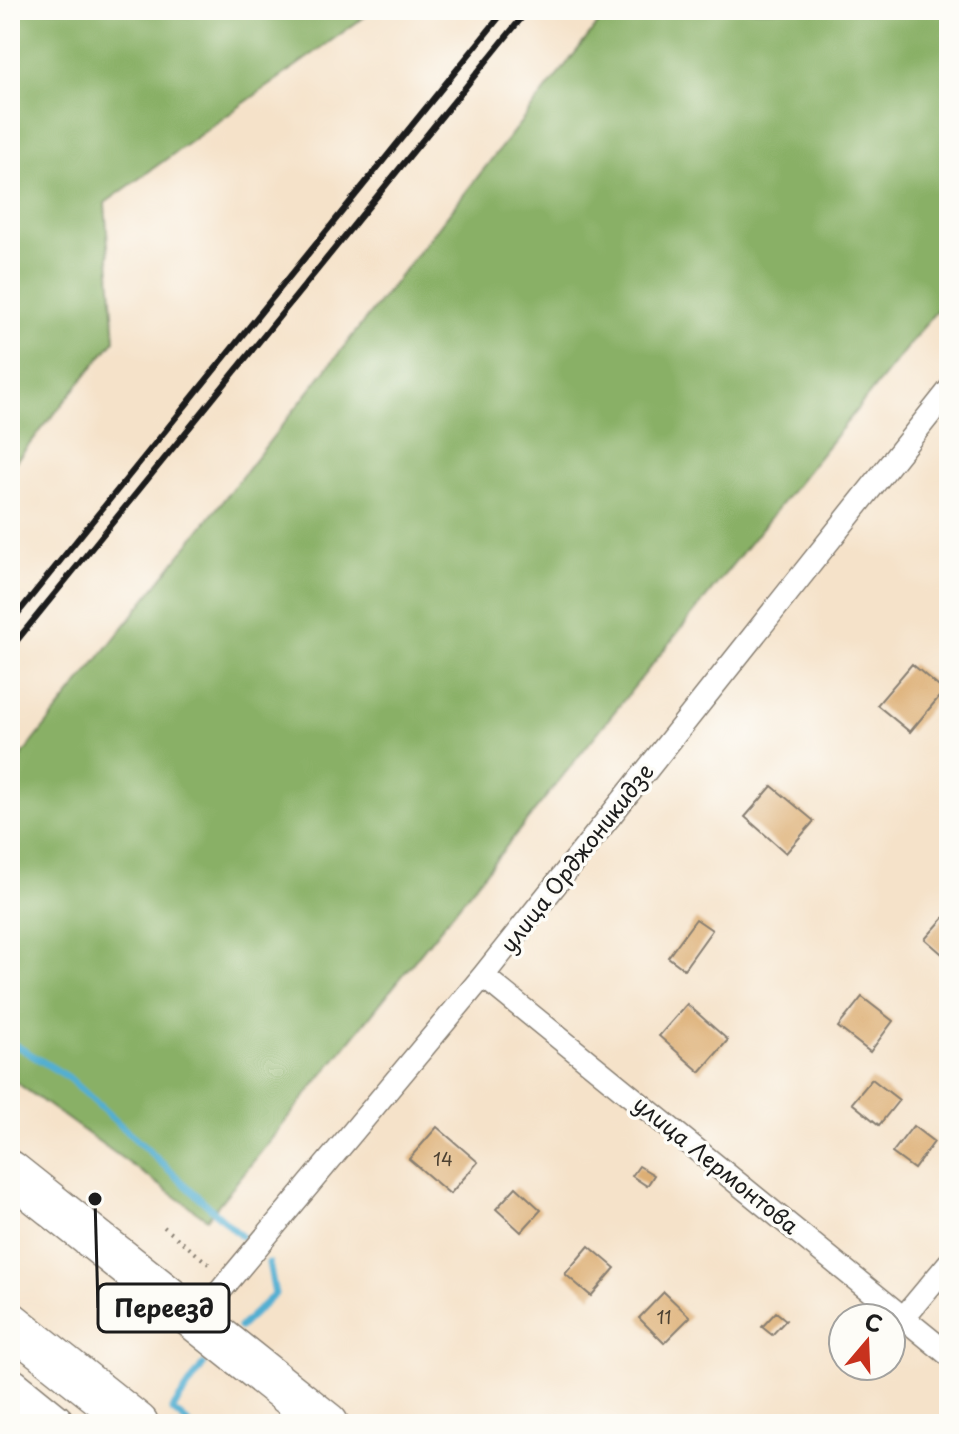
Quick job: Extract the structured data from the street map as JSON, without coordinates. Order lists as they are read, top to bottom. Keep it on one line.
{"streets":{"street":["улица Орджоникидзе","улица Лермонтова"]},"crossings":[["улица Орджоникидзе","улица Лермонтова"]],"places":["Переезд"],"house_numbers":["14","11"],"north":"top"}
